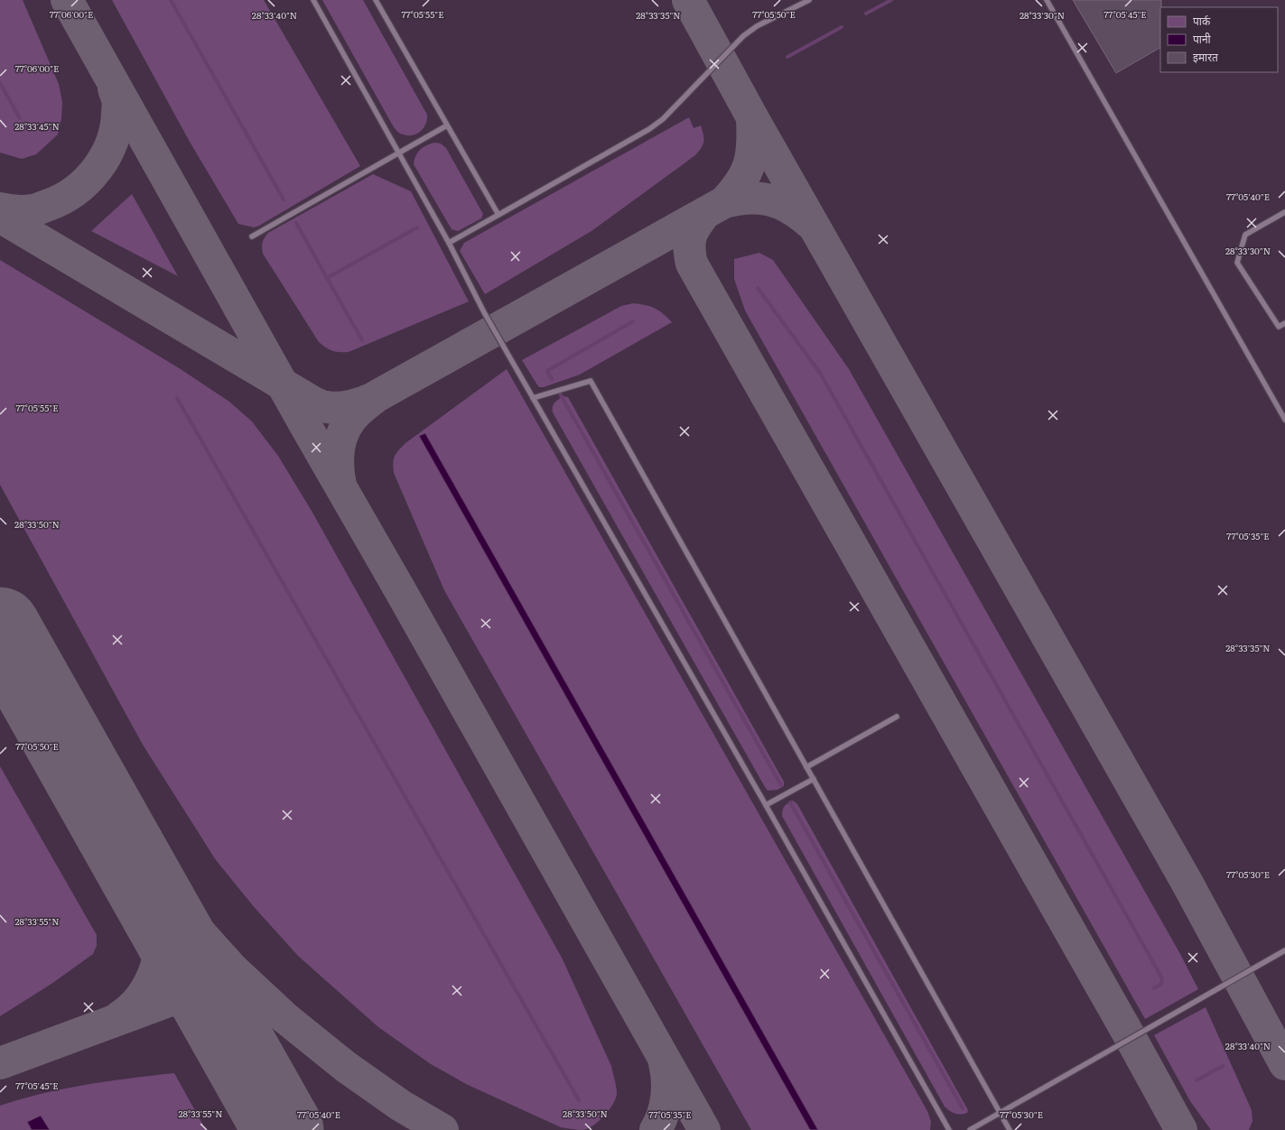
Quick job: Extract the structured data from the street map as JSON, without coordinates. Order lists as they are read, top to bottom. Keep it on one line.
{"legend":["पार्क","पानी","इमारत"],"coordinates":["77°06'00\"E","77°05'55\"E","77°05'50\"E","77°05'45\"E","28°33'40\"N","28°33'35\"N","28°33'30\"N","28°33'45\"N","77°05'40\"E","28°33'50\"N","77°05'35\"E","77°05'30\"E","28°33'55\"N"]}
